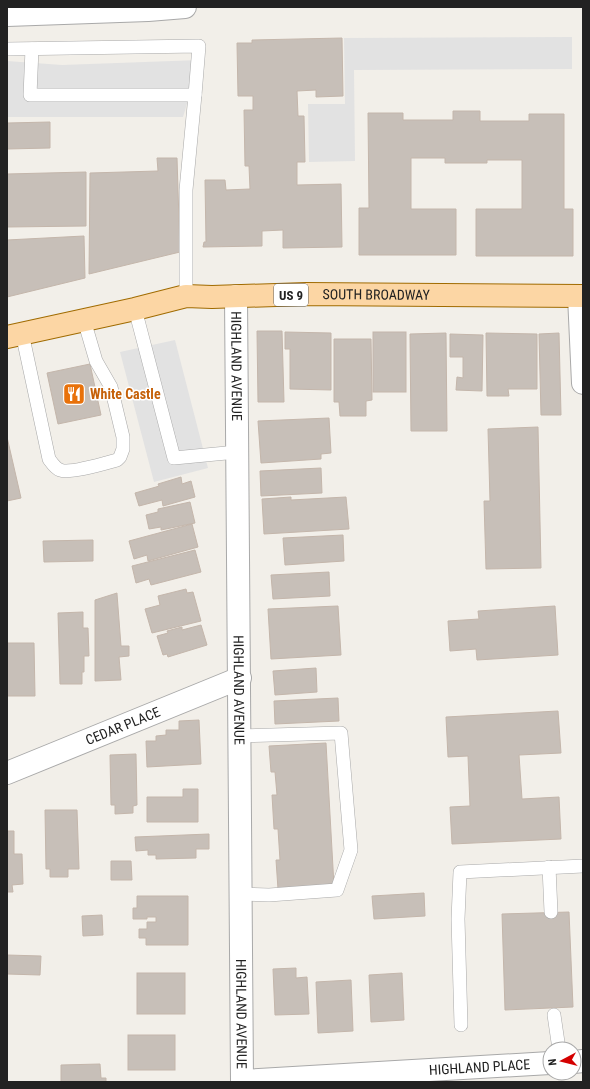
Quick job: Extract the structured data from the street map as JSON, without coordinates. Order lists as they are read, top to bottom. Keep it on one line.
{"streets":{"main road":["US 9","SOUTH BROADWAY"],"street":["HIGHLAND AVENUE","CEDAR PLACE","HIGHLAND PLACE"]},"crossings":[["SOUTH BROADWAY","HIGHLAND AVENUE"],["HIGHLAND AVENUE","CEDAR PLACE"],["HIGHLAND AVENUE","HIGHLAND PLACE"]],"places":{"restaurant":["White Castle"]},"north":"left"}
